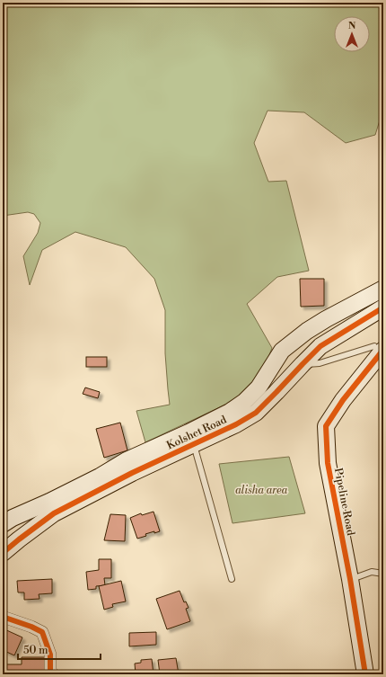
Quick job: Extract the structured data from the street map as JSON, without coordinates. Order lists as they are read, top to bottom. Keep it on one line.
{"streets":{"street":["Kolshet Road","Pipeline Road"]},"parks":["alisha area"],"scale_bar":"50 m","north":"top"}
